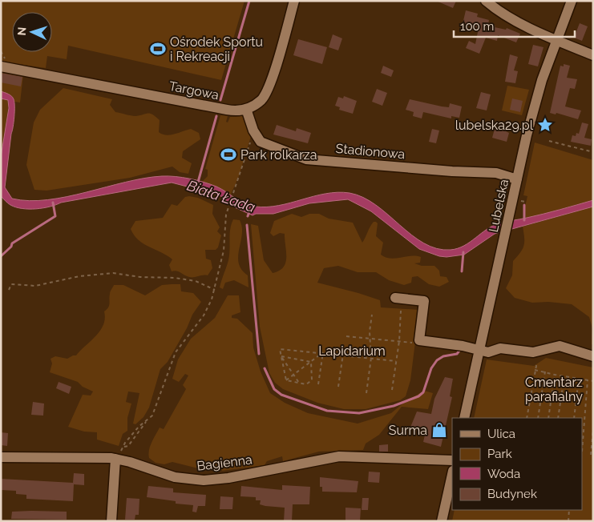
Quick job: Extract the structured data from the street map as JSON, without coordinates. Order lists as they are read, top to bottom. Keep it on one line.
{"streets":{"street":["Targowa","Stadionowa","Lubelska","Bagienna"]},"crossings":[["Targowa","Stadionowa"],["Stadionowa","Lubelska"]],"water":["Biała Łada"],"parks":["Lapidarium","Cmentarz parafialny"],"places":{"sports":["Ośrodek Sportu i Rekreacji","Park rolkarza"],"place":["lubelska29.pl"],"shop":["Surma"]},"legend":["Ulica","Park","Woda","Budynek"],"scale_bar":"100 m","north":"left"}
